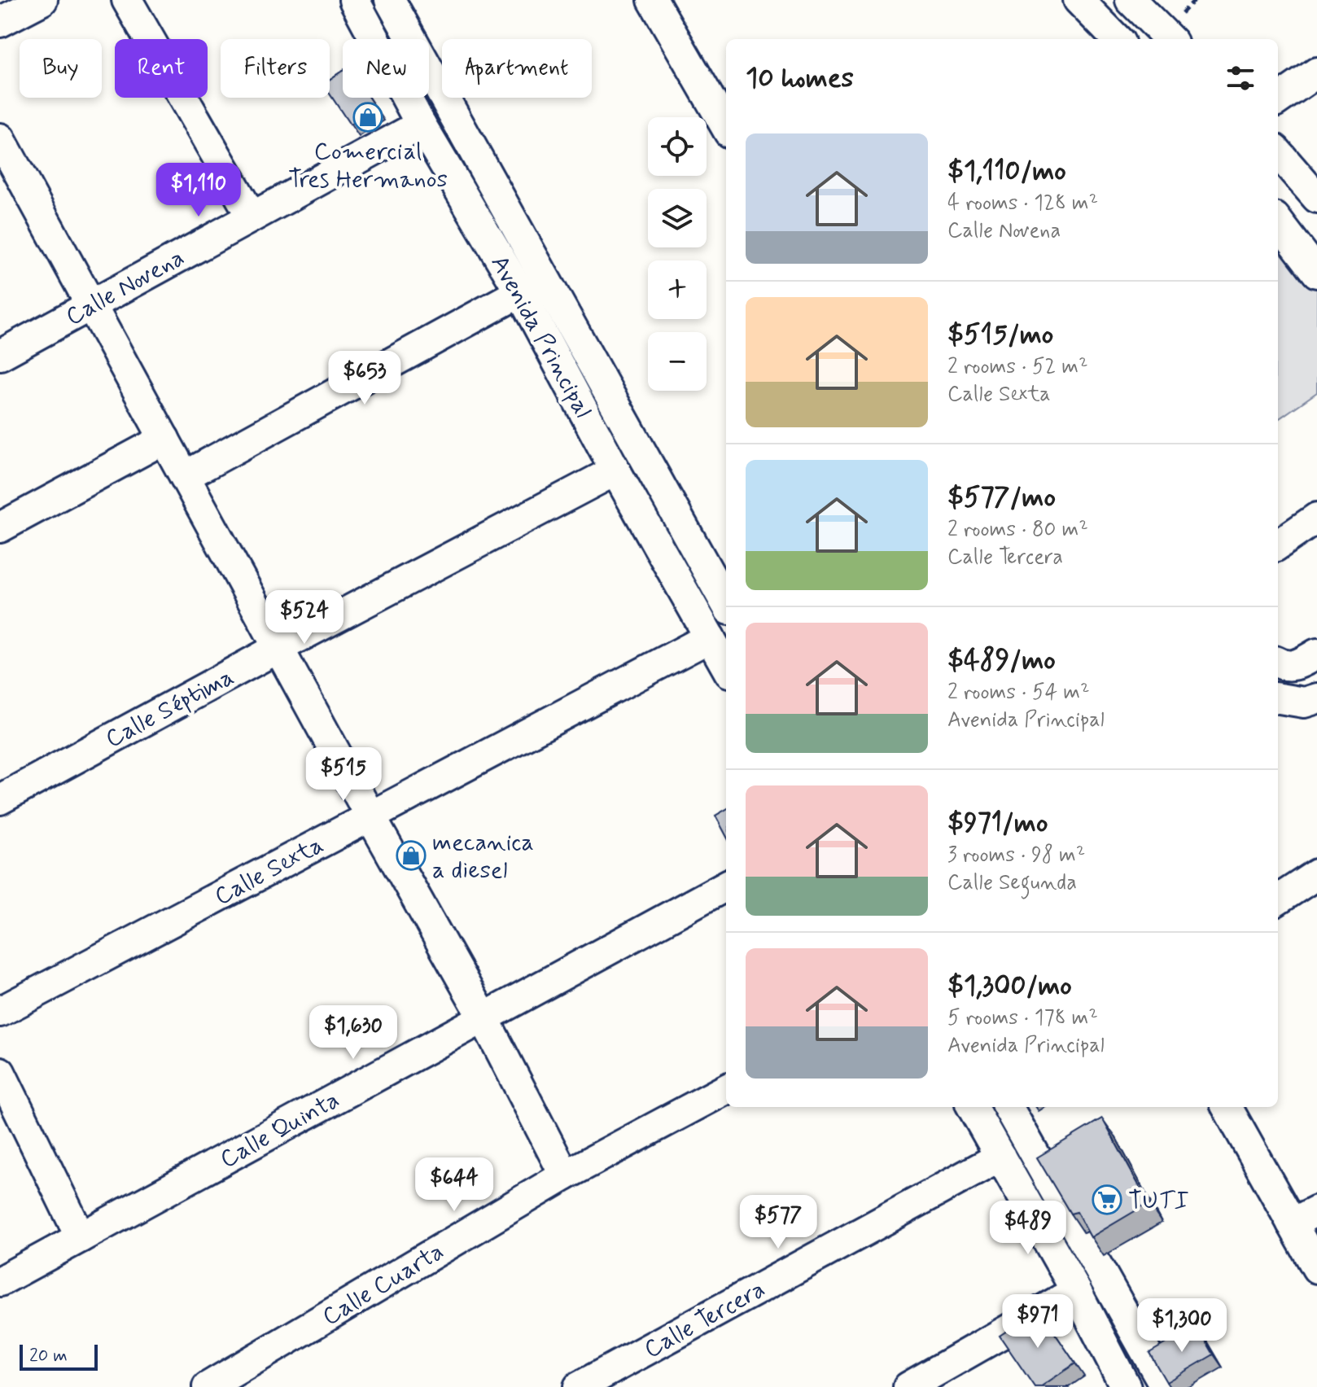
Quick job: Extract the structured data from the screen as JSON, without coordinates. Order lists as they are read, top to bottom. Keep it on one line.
{"streets":{"street":["Calle Novena","Avenida Principal","Calle Séptima","Calle Sexta","Calle Quinta","Calle Cuarta","Calle Tercera"]},"crossings":[["Calle Novena","Avenida Principal"],["Avenida Principal","Calle Séptima"],["Avenida Principal","Calle Sexta"]],"places":{"shop":["Comercial Tres Hermanos","mecanica a diesel"],"supermarket":["TUTI"]},"scale_bar":"20 m","page":{"chip":["Buy","Rent","Filters","New","Apartment"],"heading":"10 homes","map_buttons":["+","−"],"list":[{"name":"$1,110/mo","note":"4 rooms · 128 m² · Calle Novena"},{"name":"$515/mo","note":"2 rooms · 52 m² · Calle Sexta"},{"name":"$577/mo","note":"2 rooms · 80 m² · Calle Tercera"},{"name":"$489/mo","note":"2 rooms · 54 m² · Avenida Principal"},{"name":"$971/mo","note":"3 rooms · 98 m² · Calle Segunda"},{"name":"$1,300/mo","note":"5 rooms · 178 m² · Avenida Principal"}],"price":["$1,110","$653","$524","$515","$1,630","$644","$577","$489","$971","$1,300"],"scale":"20 m"}}
